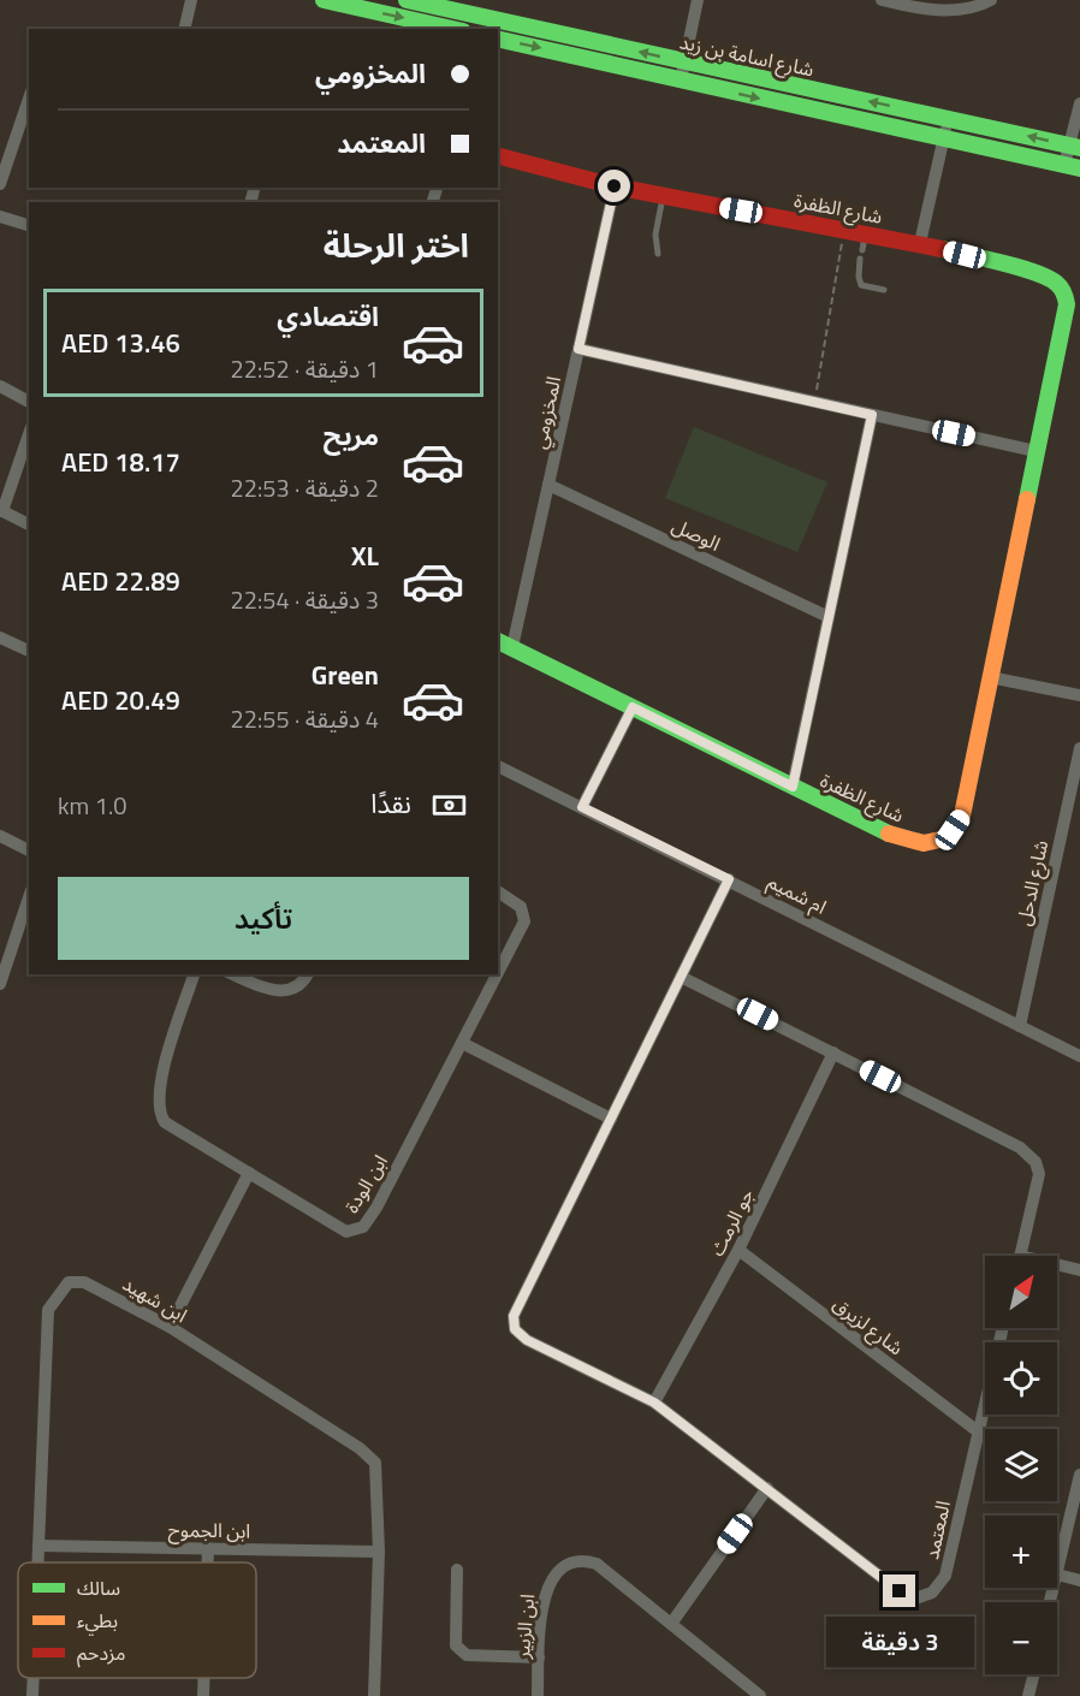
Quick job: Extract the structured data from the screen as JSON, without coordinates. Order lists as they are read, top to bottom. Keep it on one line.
{"streets":{"street":["شارع اسامة بن زيد","شارع الظفرة","المخزومي","الوصل","شارع الدحل","ام شميم","ابن الودة","جو الرمث","ابن شهيد","شارع لزيرق","ابن الجموح","المعتمد","ابن الزبير"]},"crossings":[["شارع الظفرة","المخزومي"],["المخزومي","الوصل"],["شارع الدحل","ام شميم"],["ام شميم","المعتمد"],["جو الرمث","شارع لزيرق"],["جو الرمث","المعتمد"],["ابن شهيد","ابن الجموح"],["شارع لزيرق","المعتمد"]],"legend":["سالك","بطيء","مزدحم"],"north":"top right","page":{"banner":["المخزومي","المعتمد"],"heading":"اختر الرحلة","list":[{"name":"اقتصادي","note":"1 دقيقة · 22:52","value":"AED 13.46"},{"name":"مريح","note":"2 دقيقة · 22:53","value":"AED 18.17"},{"name":"XL","note":"3 دقيقة · 22:54","value":"AED 22.89"},{"name":"Green","note":"4 دقيقة · 22:55","value":"AED 20.49"}],"pay":["نقدًا","1.0 km"],"buttons":"تأكيد","map_buttons":["+","−"],"bubble":"3 دقيقة"}}
